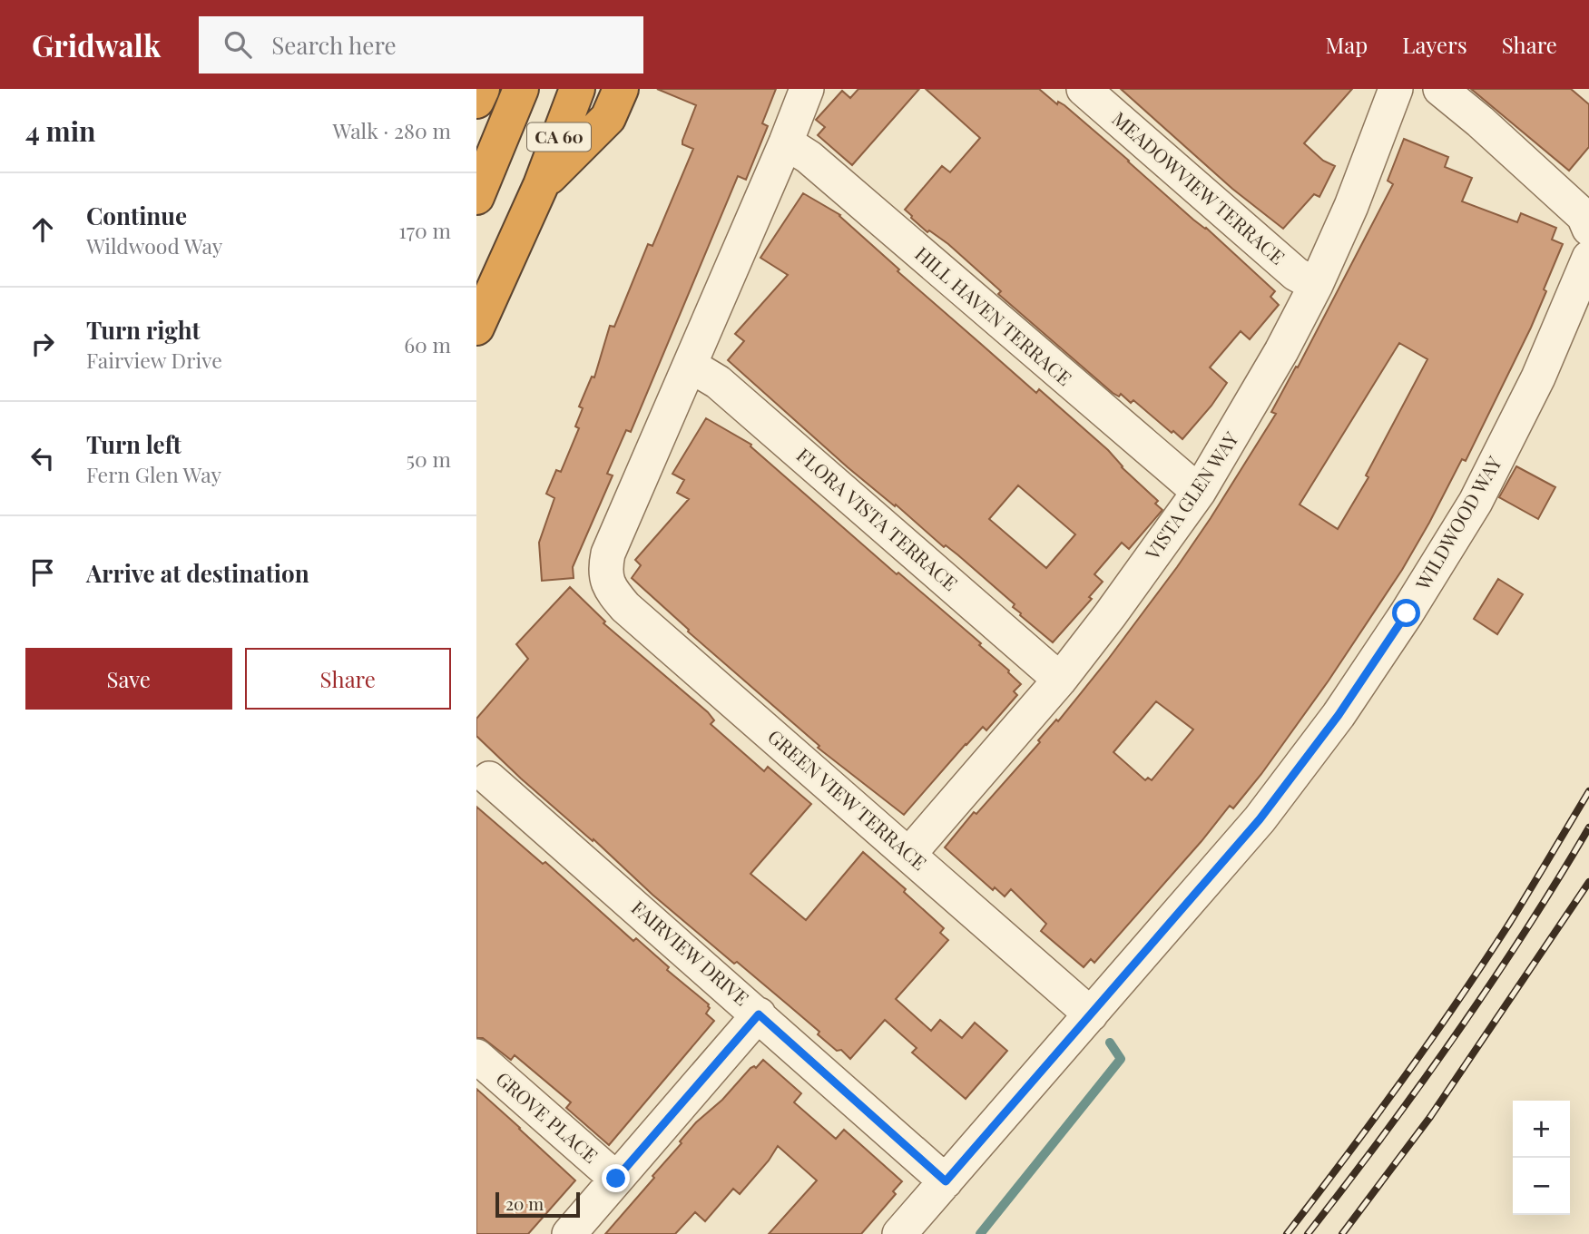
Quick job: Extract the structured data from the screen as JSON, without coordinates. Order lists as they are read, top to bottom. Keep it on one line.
{"streets":{"highway":["CA 60"],"street":["MEADOWVIEW TERRACE","HILL HAVEN TERRACE","VISTA GLEN WAY","FLORA VISTA TERRACE","WILDWOOD WAY","GREEN VIEW TERRACE","FAIRVIEW DRIVE","GROVE PLACE"]},"crossings":[["MEADOWVIEW TERRACE","VISTA GLEN WAY"],["HILL HAVEN TERRACE","VISTA GLEN WAY"],["VISTA GLEN WAY","FLORA VISTA TERRACE"],["VISTA GLEN WAY","GREEN VIEW TERRACE"],["FLORA VISTA TERRACE","GREEN VIEW TERRACE"],["WILDWOOD WAY","GREEN VIEW TERRACE"],["WILDWOOD WAY","FAIRVIEW DRIVE"]],"scale_bar":"20 m","page":{"header":"Gridwalk","search":"Search here","nav":["Map","Layers","Share"],"heading":["4 min","Walk · 280 m"],"list":[["Continue","Wildwood Way","170 m"],["Turn right","Fairview Drive","60 m"],["Turn left","Fern Glen Way","50 m"],"Arrive at destination"],"buttons":["Save","Share"],"map_buttons":["+","−"],"scale":"20 m"}}
